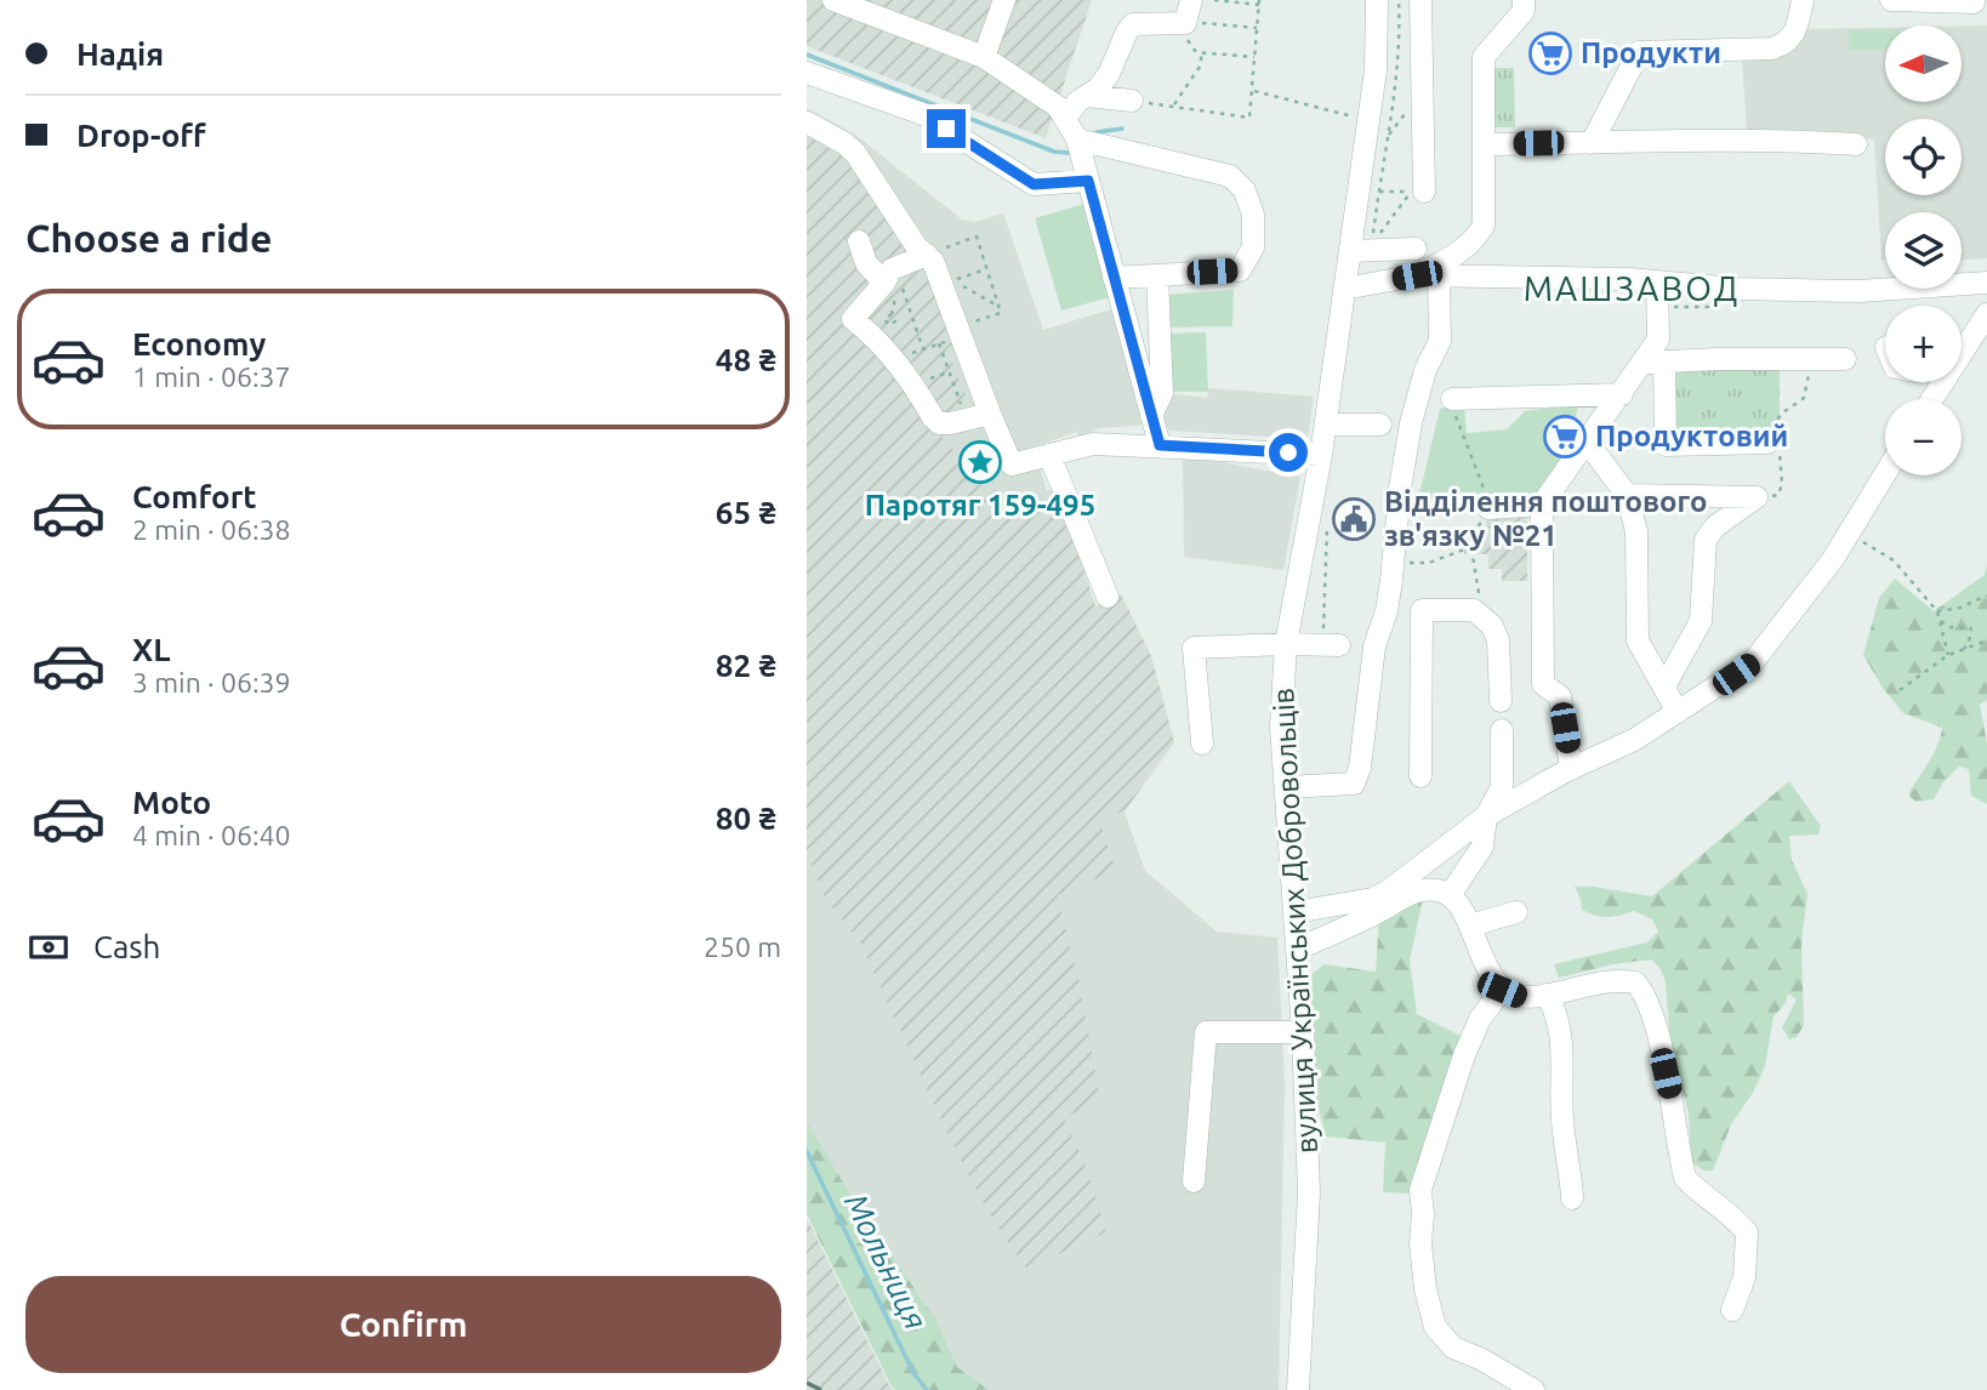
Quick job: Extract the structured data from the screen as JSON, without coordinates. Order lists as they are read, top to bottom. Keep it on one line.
{"streets":{"street":["вулиця Українських Добровольців"]},"districts":["МАШЗАВОД"],"water":["Мольниця"],"places":{"supermarket":["Продукти","Продуктовий"],"place":["Паротяг 159-495"],"public building":["Відділення поштового зв'язку №21"]},"north":"left","page":{"banner":["Надія","Drop-off"],"map_buttons":["+","−"],"heading":"Choose a ride","list":[{"name":"Economy","note":"1 min · 06:37","value":"48 ₴"},{"name":"Comfort","note":"2 min · 06:38","value":"65 ₴"},{"name":"XL","note":"3 min · 06:39","value":"82 ₴"},{"name":"Moto","note":"4 min · 06:40","value":"80 ₴"}],"pay":["Cash","250 m"],"buttons":"Confirm"}}
